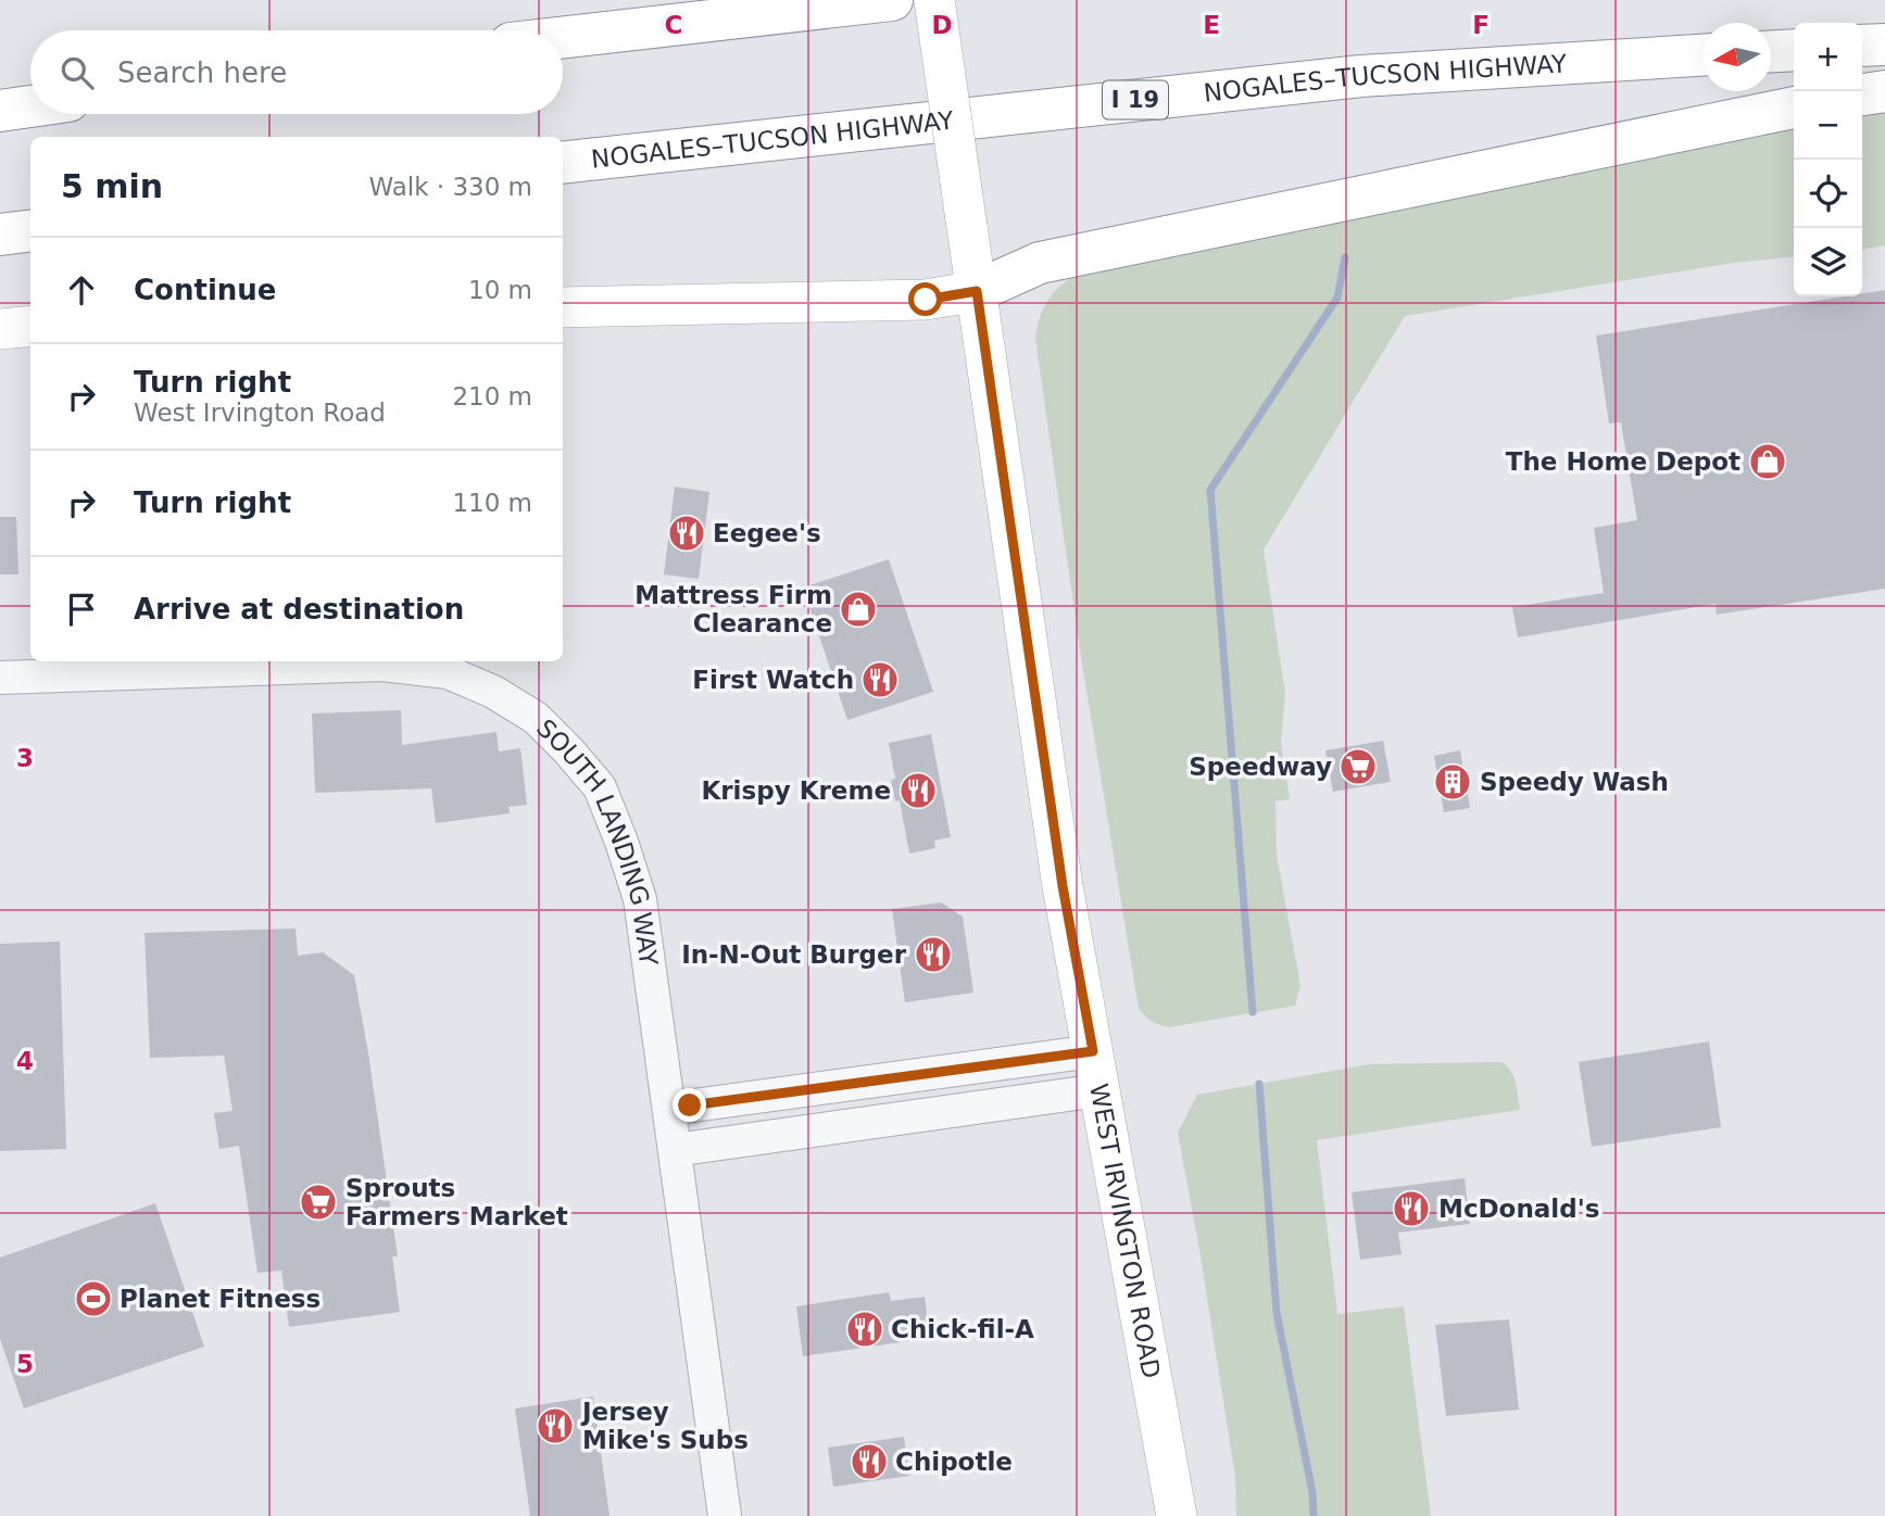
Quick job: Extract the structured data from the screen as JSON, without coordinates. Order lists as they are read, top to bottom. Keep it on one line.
{"streets":{"highway":["NOGALES–TUCSON HIGHWAY","I 19"],"main road":["WEST IRVINGTON ROAD"],"street":["SOUTH LANDING WAY"]},"places":{"shop":["The Home Depot","Mattress Firm Clearance"],"restaurant":["Eegee's","First Watch","Krispy Kreme","In-N-Out Burger","McDonald's","Chick-fil-A","Jersey Mike's Subs","Chipotle"],"supermarket":["Speedway","Sprouts Farmers Market"],"building":["Speedy Wash"],"sports":["Planet Fitness"]},"north":"left","page":{"map_buttons":["+","−"],"search":"Search here","heading":["5 min","Walk · 330 m"],"list":[["Continue","10 m"],["Turn right","West Irvington Road","210 m"],["Turn right","110 m"],"Arrive at destination"]},"grid":{"columns":["C","D","E","F"],"rows":["3","4","5"]}}
